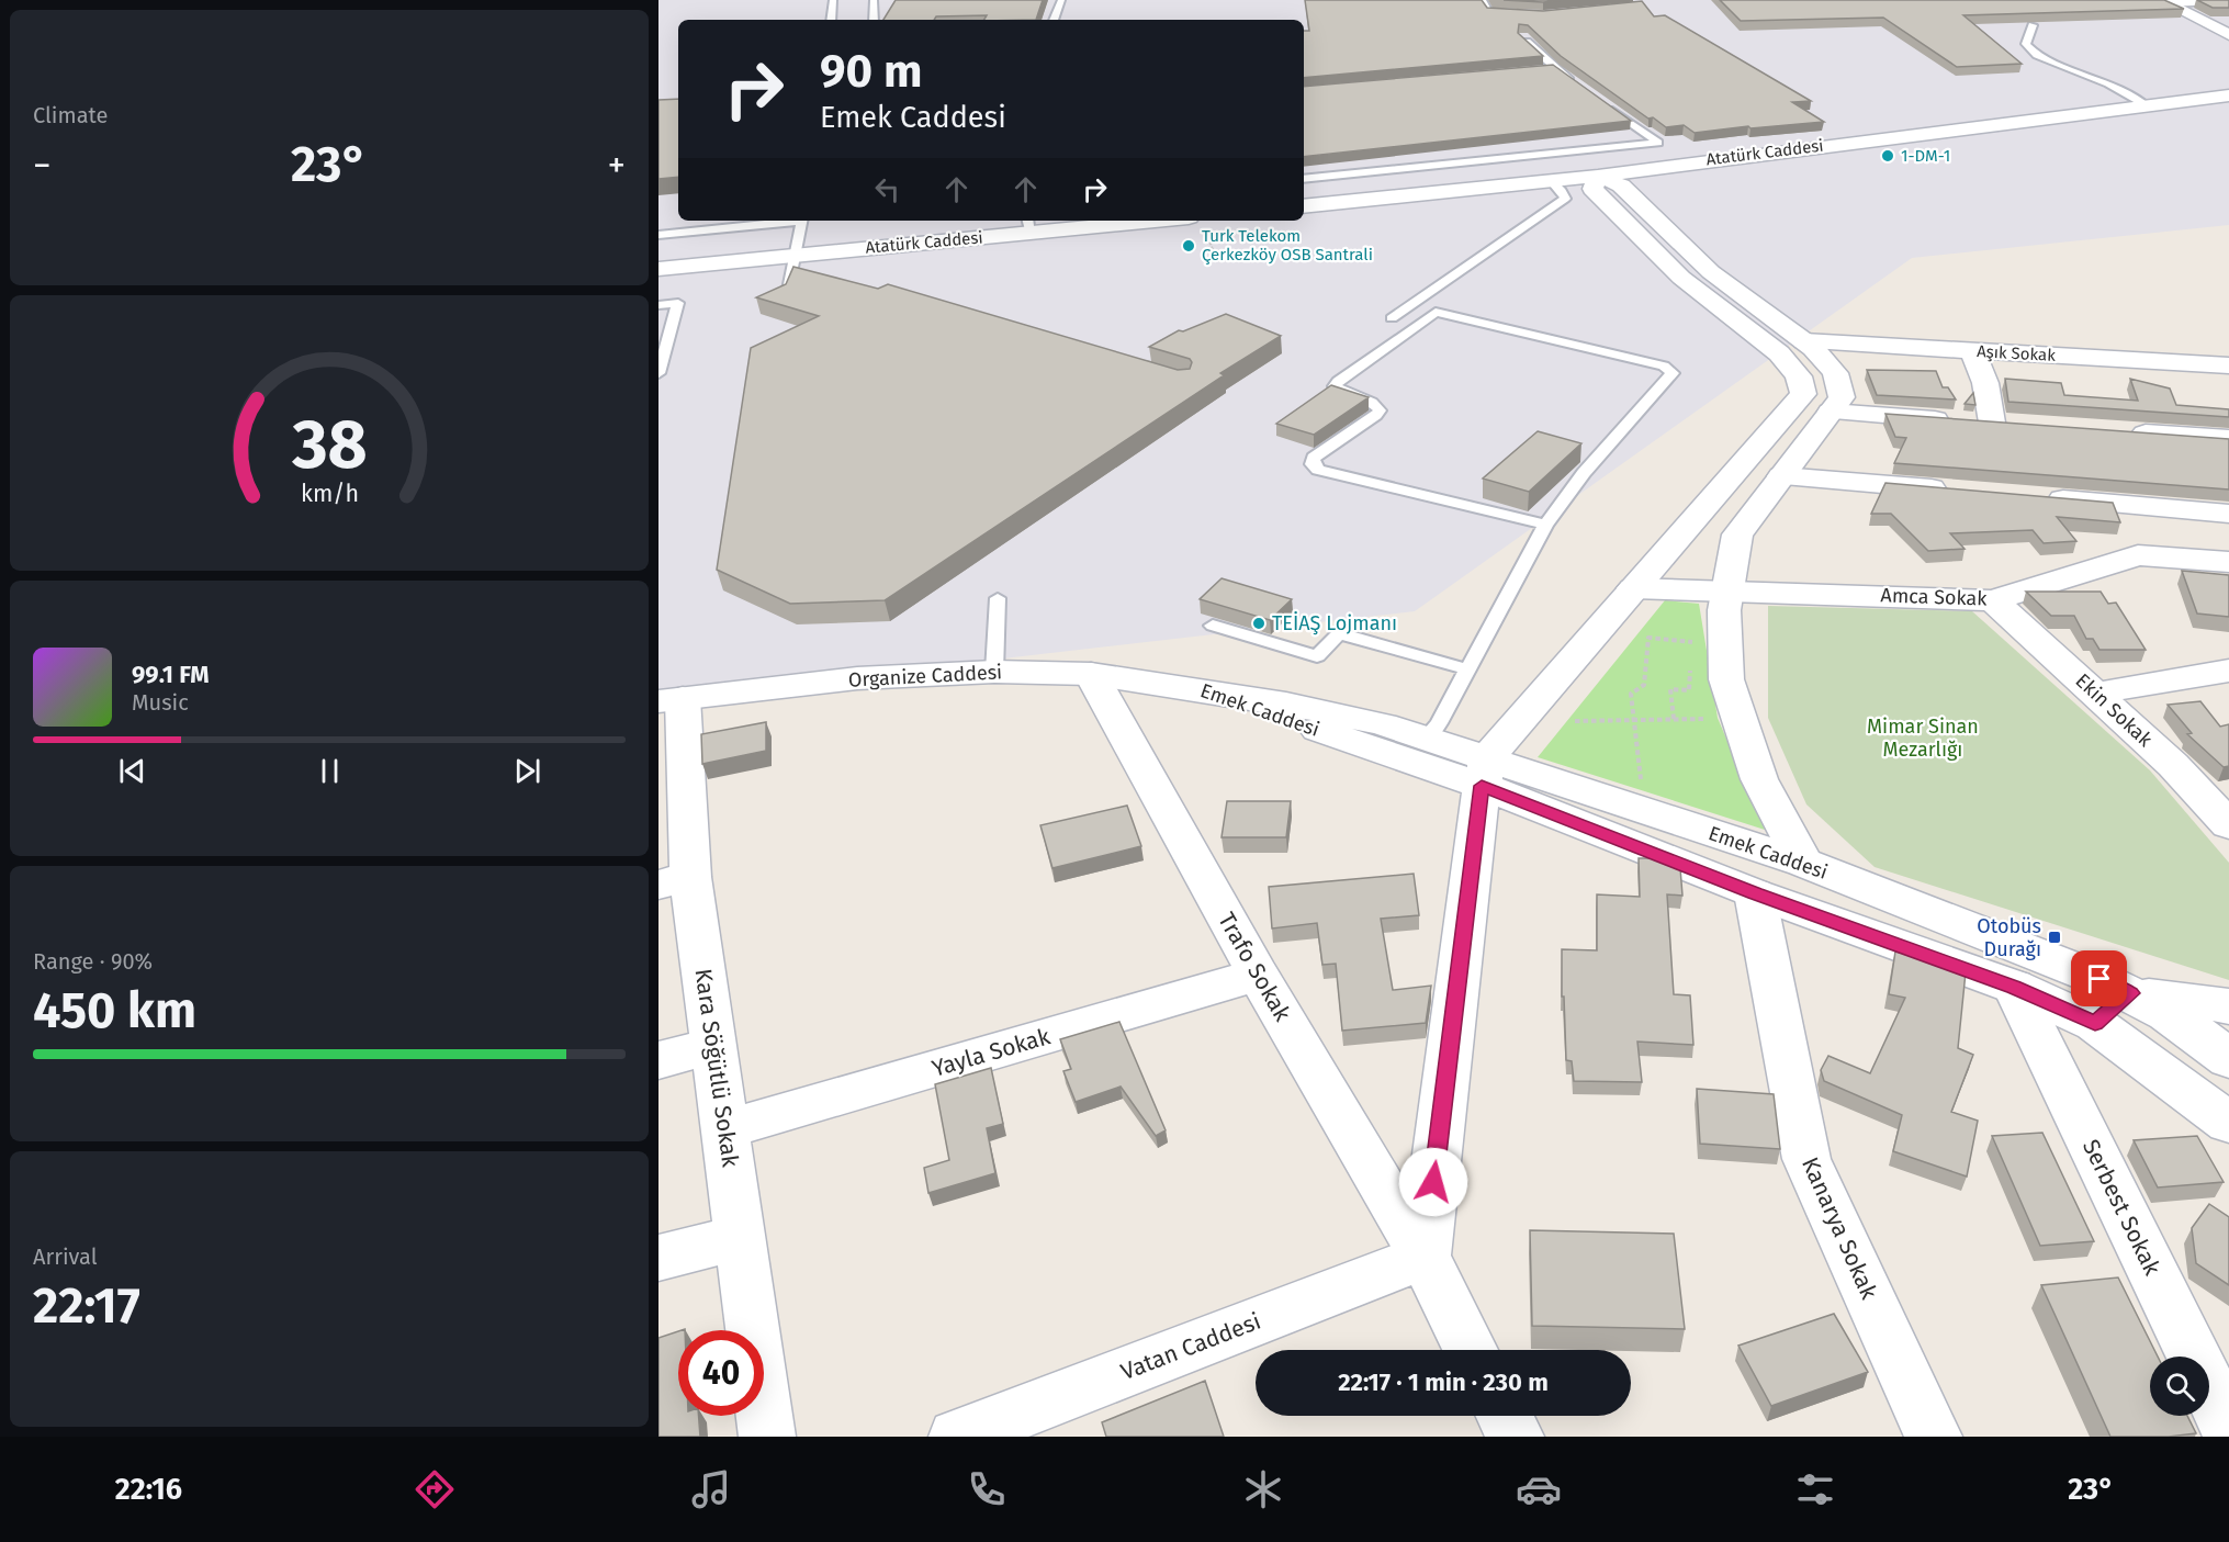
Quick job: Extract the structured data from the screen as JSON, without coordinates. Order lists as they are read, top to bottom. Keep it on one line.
{"streets":{"street":["Atatürk Caddesi","Aşık Sokak","Amca Sokak","Organize Caddesi","Emek Caddesi","Ekin Sokak","Trafo Sokak","Yayla Sokak","Kara Söğütlü Sokak","Serbest Sokak","Kanarya Sokak","Vatan Caddesi"]},"crossings":[["Amca Sokak","Ekin Sokak"],["Organize Caddesi","Emek Caddesi"],["Organize Caddesi","Trafo Sokak"],["Organize Caddesi","Kara Söğütlü Sokak"],["Emek Caddesi","Serbest Sokak"],["Emek Caddesi","Kanarya Sokak"],["Trafo Sokak","Yayla Sokak"],["Trafo Sokak","Vatan Caddesi"],["Yayla Sokak","Kara Söğütlü Sokak"]],"parks":["Mimar Sinan Mezarlığı"],"places":{"other":["1-DM-1","Turk Telekom Çerkezköy OSB Santrali","TEİAŞ Lojmanı"],"transit":["Otobüs Durağı"]},"page":{"tile":["Climate",["Range · 90%","450 km"],["Arrival","22:17"]],"turn":["90 m","Emek Caddesi"],"heat":["−","23°","+"],"song":["99.1 FM","Music"],"limit":"40","trip":"22:17 · 1 min · 230 m","tabs":["22:16","23°"],"gauge":["38","km/h"]}}
